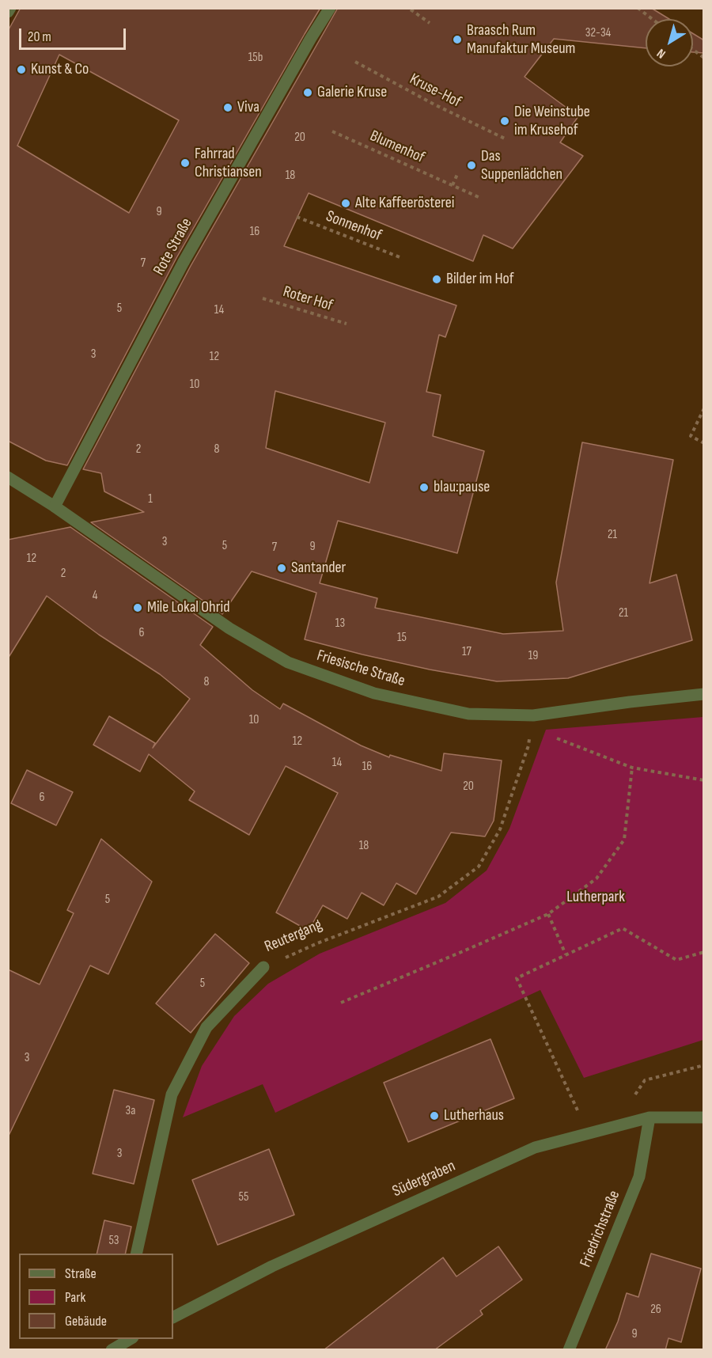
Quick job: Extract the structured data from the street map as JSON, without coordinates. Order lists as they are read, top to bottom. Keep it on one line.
{"streets":{"street":["Rote Straße","Friesische Straße","Reutergang","Südergraben","Friedrichstraße"],"path":["Kruse-Hof","Blumenhof","Sonnenhof","Roter Hof"]},"crossings":[["Rote Straße","Friesische Straße"],["Friesische Straße","Reutergang"],["Südergraben","Friedrichstraße"]],"parks":["Lutherpark"],"places":["Braasch Rum Manufaktur Museum","Kunst & Co","Galerie Kruse","Viva","Die Weinstube im Krusehof","Fahrrad Christiansen","Das Suppenlädchen","Alte Kaffeerösterei","Bilder im Hof","blau:pause","Santander","Mile Lokal Ohrid","Lutherhaus"],"house_numbers":["32-34","15b","20","18","9","16","7","5","14","3","12","10","2","8","1","21","3","5","9","7","12","2","4","21","13","6","15","17","19","8","10","12","14","16","20","6","18","5","5","3","3a","3","55","53","26","9"],"legend":["Straße","Park","Gebäude"],"scale_bar":"20 m","north":"bottom left"}
